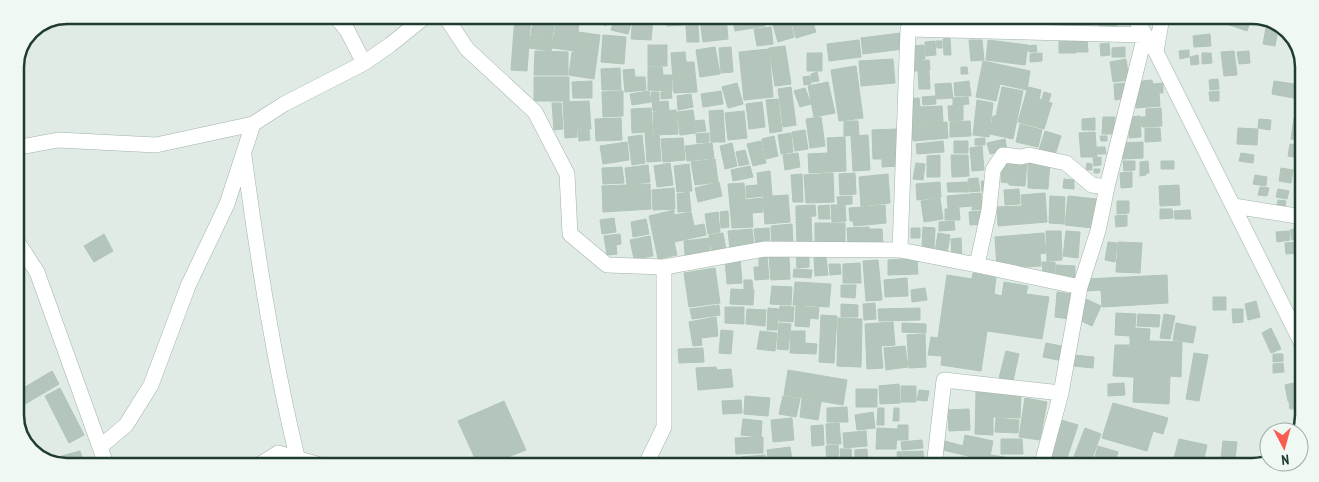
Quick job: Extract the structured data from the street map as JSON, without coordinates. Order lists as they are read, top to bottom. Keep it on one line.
{"north":"bottom"}
